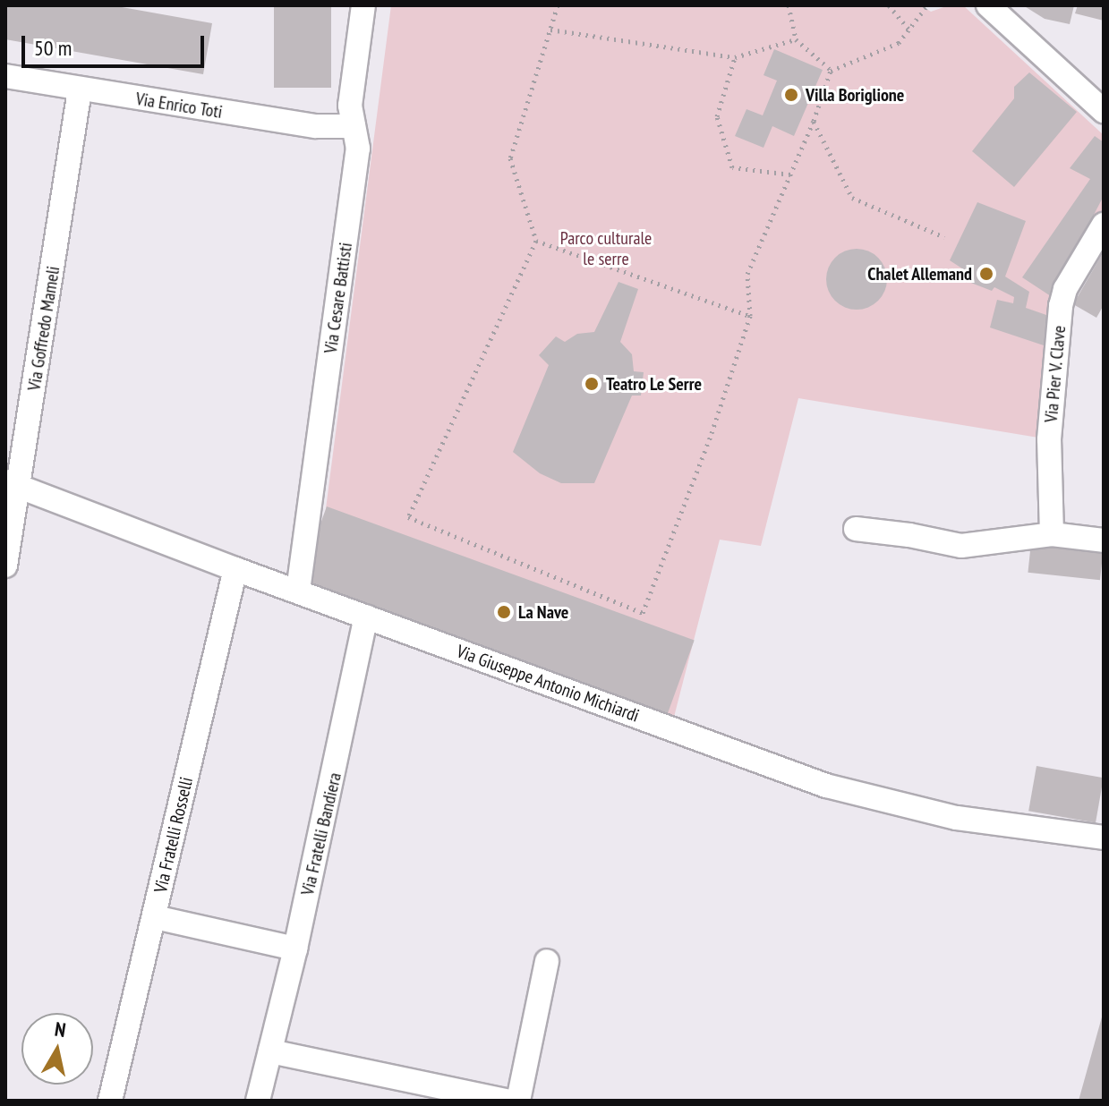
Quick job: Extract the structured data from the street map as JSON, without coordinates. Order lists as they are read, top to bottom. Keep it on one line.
{"streets":{"street":["Via Enrico Toti","Via Cesare Battisti","Via Goffredo Mameli","Via Pier V. Clave","Via Giuseppe Antonio Michiardi","Via Fratelli Bandiera","Via Fratelli Rosselli"]},"crossings":[["Via Enrico Toti","Via Cesare Battisti"],["Via Enrico Toti","Via Goffredo Mameli"],["Via Cesare Battisti","Via Giuseppe Antonio Michiardi"],["Via Goffredo Mameli","Via Giuseppe Antonio Michiardi"],["Via Giuseppe Antonio Michiardi","Via Fratelli Bandiera"],["Via Giuseppe Antonio Michiardi","Via Fratelli Rosselli"]],"parks":["Parco culturale le serre"],"places":["Villa Boriglione","Chalet Allemand","Teatro Le Serre","La Nave"],"scale_bar":"50 m","north":"top"}
